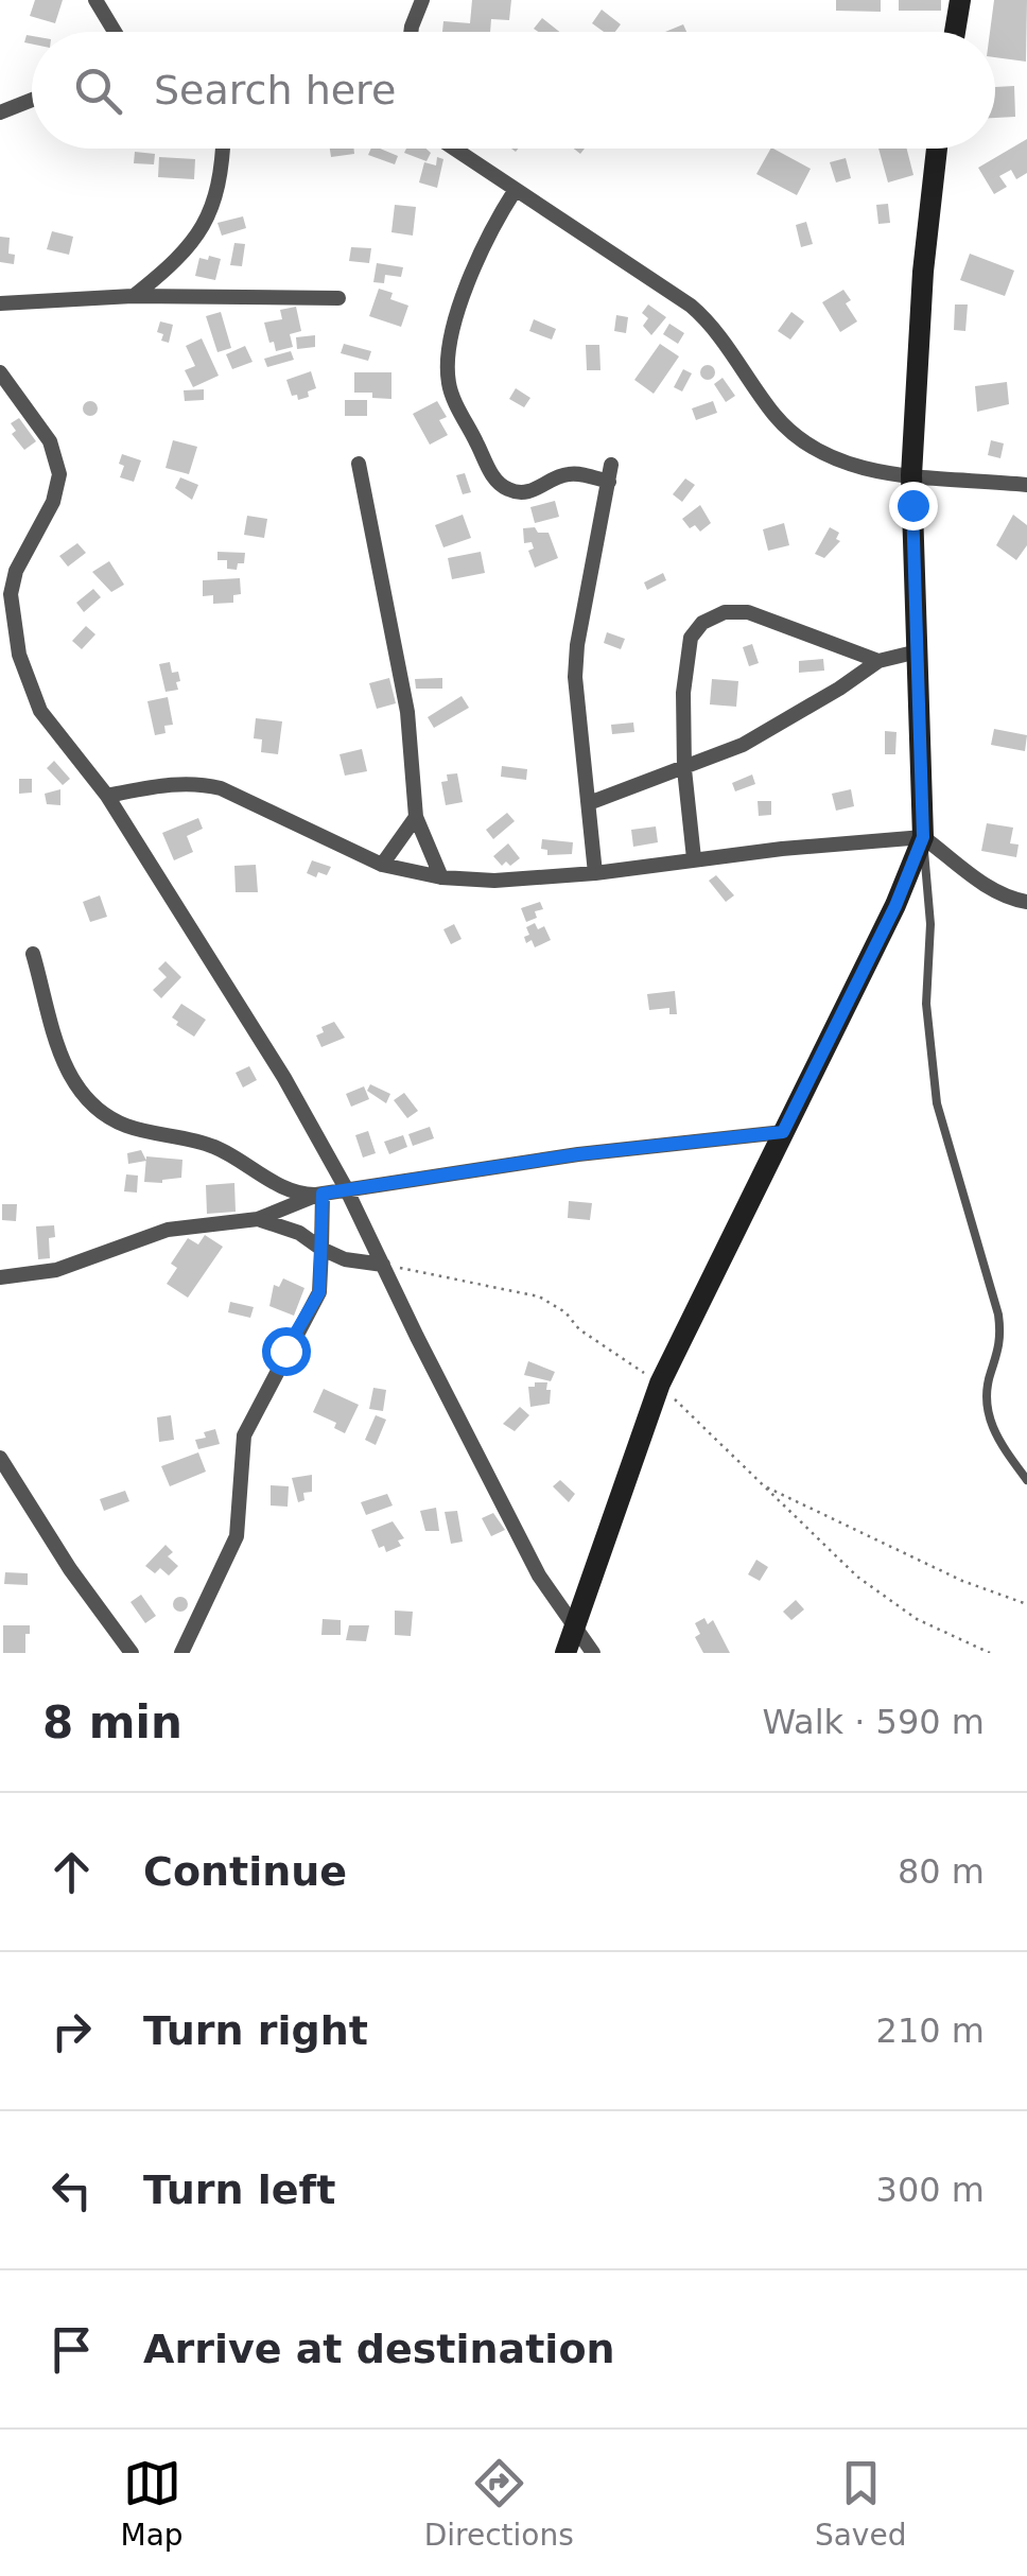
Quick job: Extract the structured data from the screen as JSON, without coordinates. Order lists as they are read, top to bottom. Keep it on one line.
{"page":{"search":"Search here","heading":["8 min","Walk · 590 m"],"list":[["Continue","80 m"],["Turn right","210 m"],["Turn left","300 m"],"Arrive at destination"],"nav":["Map","Directions","Saved"]}}
